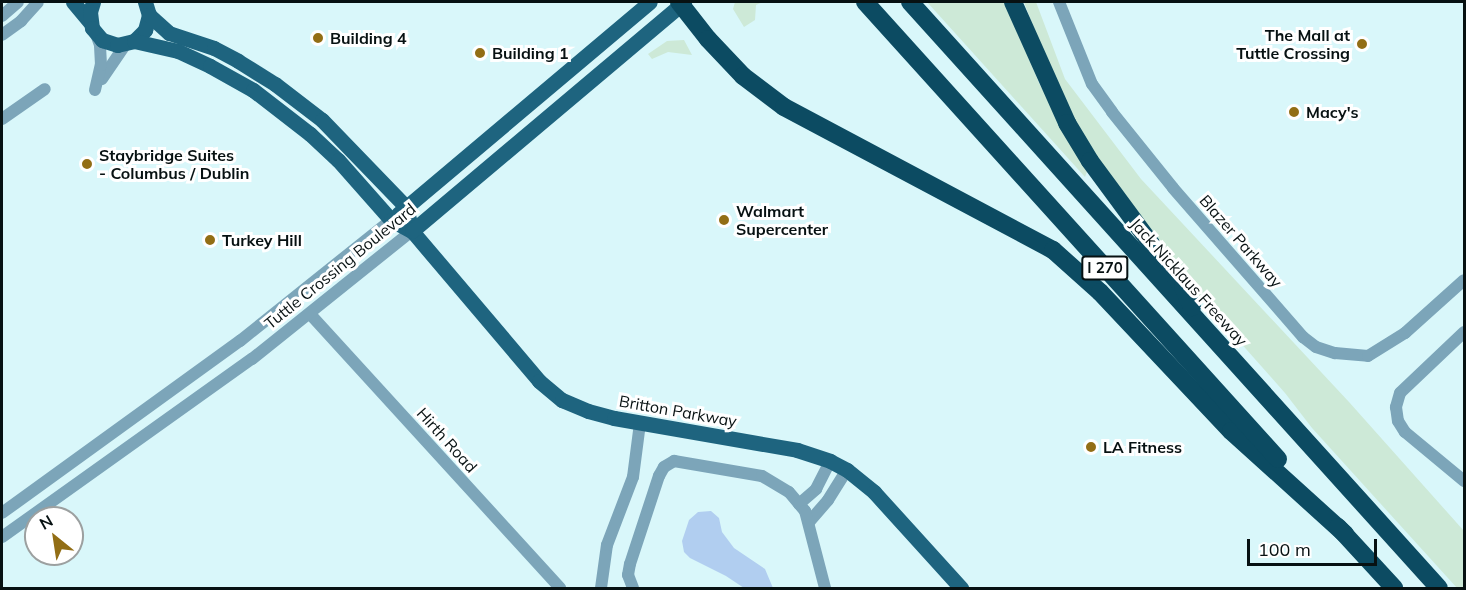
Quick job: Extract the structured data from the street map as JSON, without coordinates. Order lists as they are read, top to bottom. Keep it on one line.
{"streets":{"highway":["I 270","Jack Nicklaus Freeway"],"main road":["Tuttle Crossing Boulevard","Britton Parkway"],"street":["Blazer Parkway","Hirth Road"]},"crossings":[["Tuttle Crossing Boulevard","Britton Parkway"],["Tuttle Crossing Boulevard","Hirth Road"]],"places":["Building 4","The Mall at Tuttle Crossing","Building 1","Macy's","Staybridge Suites - Columbus / Dublin","Walmart Supercenter","Turkey Hill","LA Fitness"],"scale_bar":"100 m","north":"top left"}
